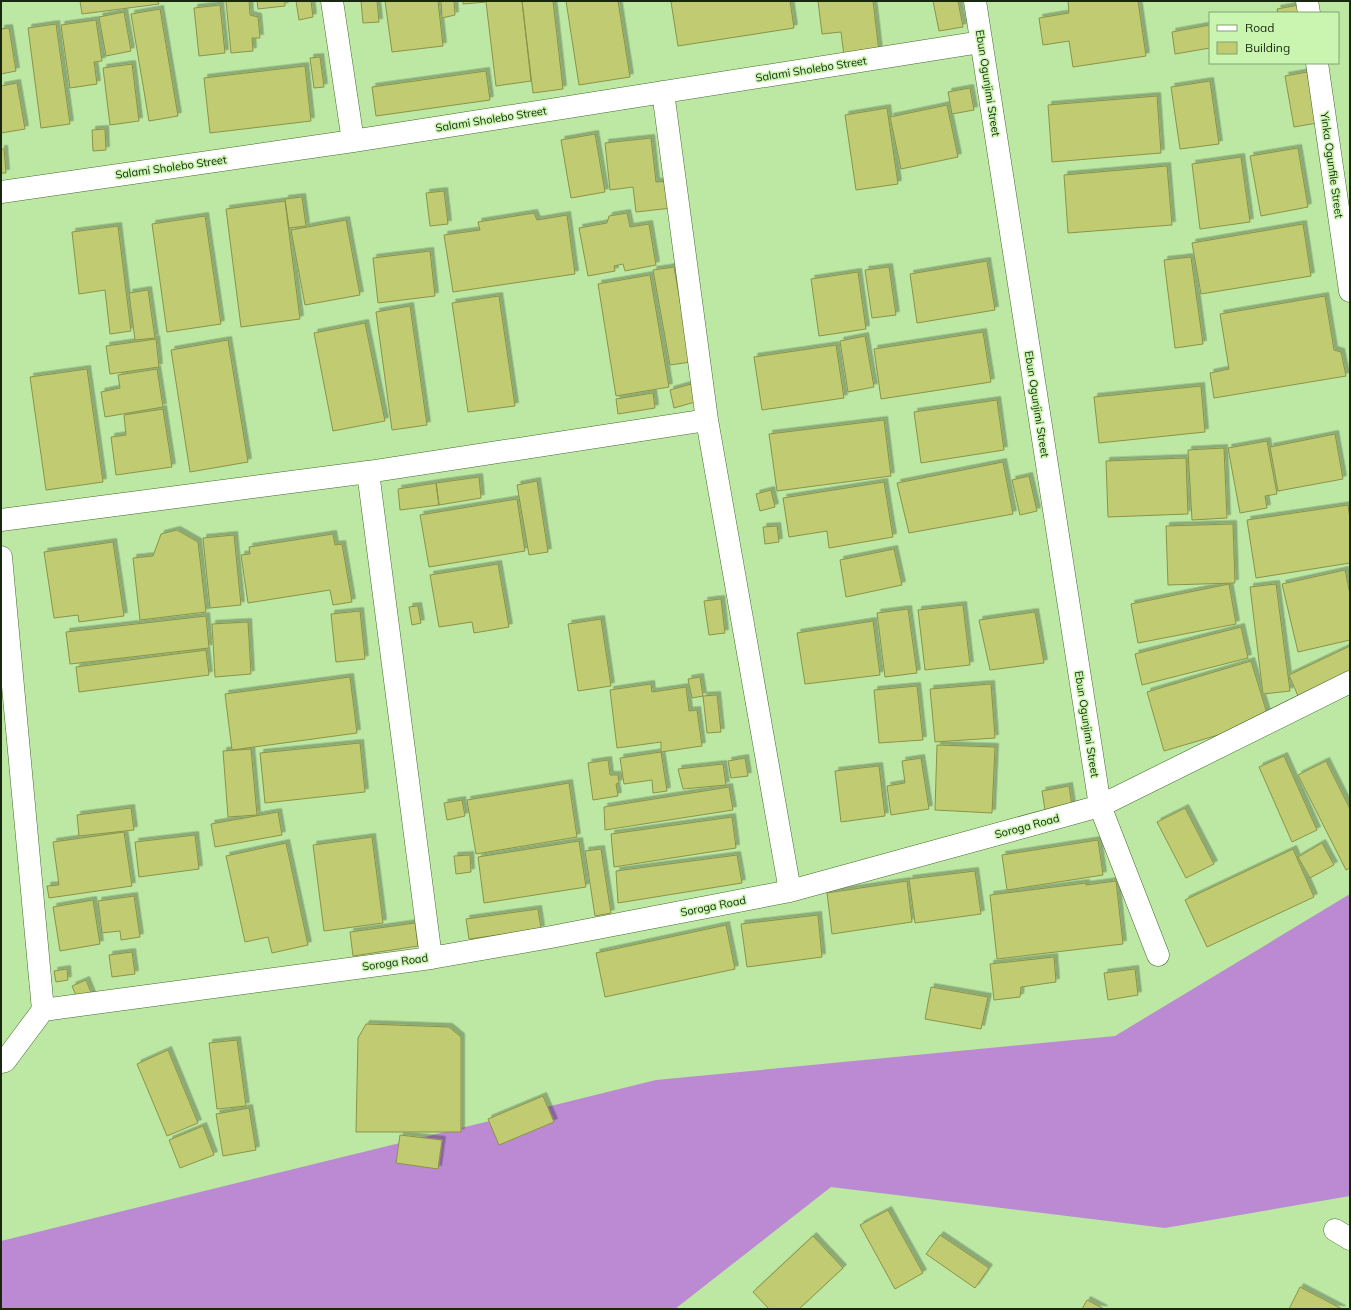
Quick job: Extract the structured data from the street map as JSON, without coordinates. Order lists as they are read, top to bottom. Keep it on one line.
{"streets":{"street":["Salami Sholebo Street","Ebun Ogunjimi Street","Yinka Ogunfile Street","Soroga Road"]},"crossings":[["Salami Sholebo Street","Ebun Ogunjimi Street"],["Ebun Ogunjimi Street","Soroga Road"]],"legend":["Road","Building"]}
